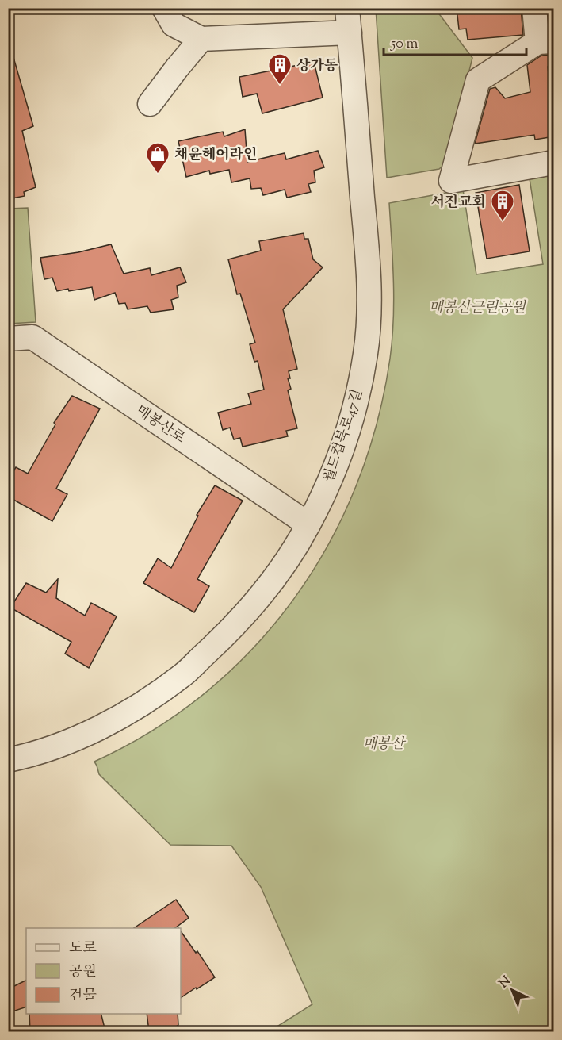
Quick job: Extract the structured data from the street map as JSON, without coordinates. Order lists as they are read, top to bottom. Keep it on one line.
{"streets":{"street":["매봉산로","월드컵북로47길"]},"crossings":[["매봉산로","월드컵북로47길"]],"parks":["매봉산근린공원","매봉산"],"places":{"building":["상가동","서진교회"],"shop":["채윤헤어라인"]},"legend":["도로","공원","건물"],"scale_bar":"50 m","north":"top left"}
